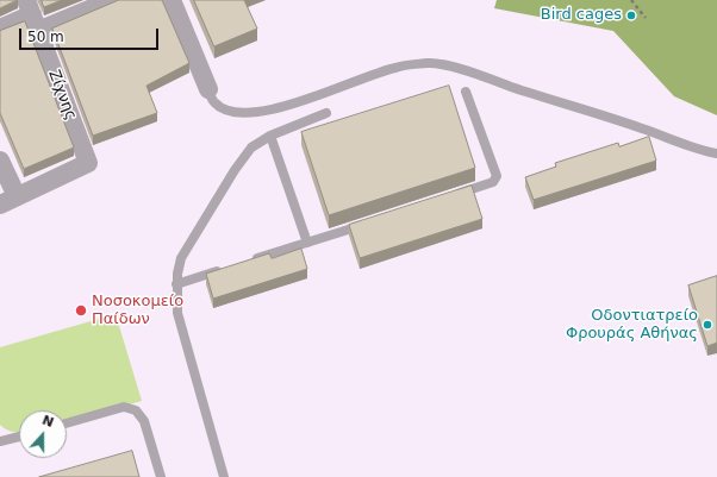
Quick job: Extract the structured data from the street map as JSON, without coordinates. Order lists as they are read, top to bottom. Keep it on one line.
{"streets":{"street":["Ζίχνης"]},"places":["Bird cages","Νοσοκομείο Παίδων","Οδοντιατρείο Φρουράς Αθήνας"],"scale_bar":"50 m","north":"top"}
